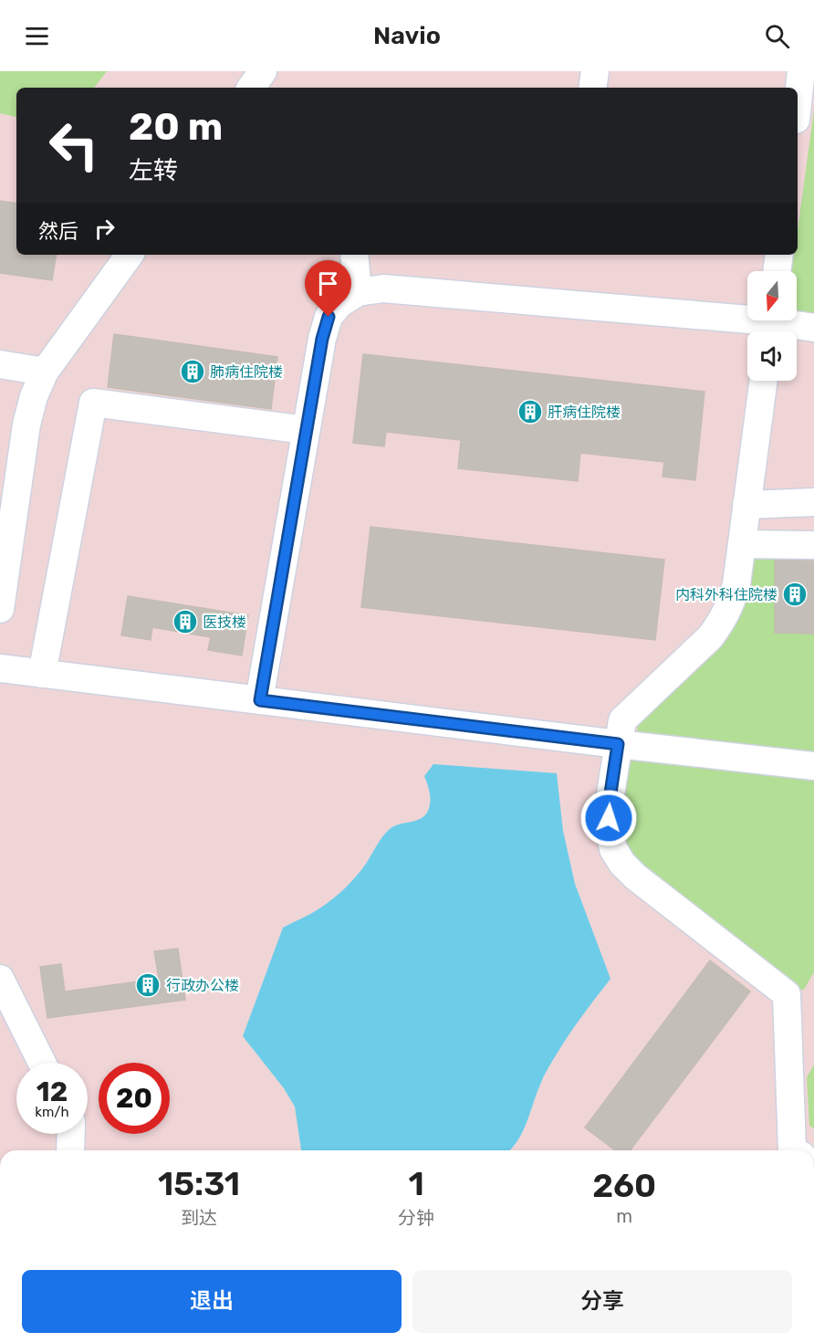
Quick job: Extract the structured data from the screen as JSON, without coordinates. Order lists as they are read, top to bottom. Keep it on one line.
{"places":{"building":["肺病住院楼","肝病住院楼","内科外科住院楼","医技楼","行政办公楼"]},"north":"bottom","page":{"header":"Navio","turn":["20 m","左转"],"then":"然后","speed":"12 km/h","limit":"20","eta":["15:31","到达","1","分钟","260","m"],"buttons":["退出","分享"]}}
